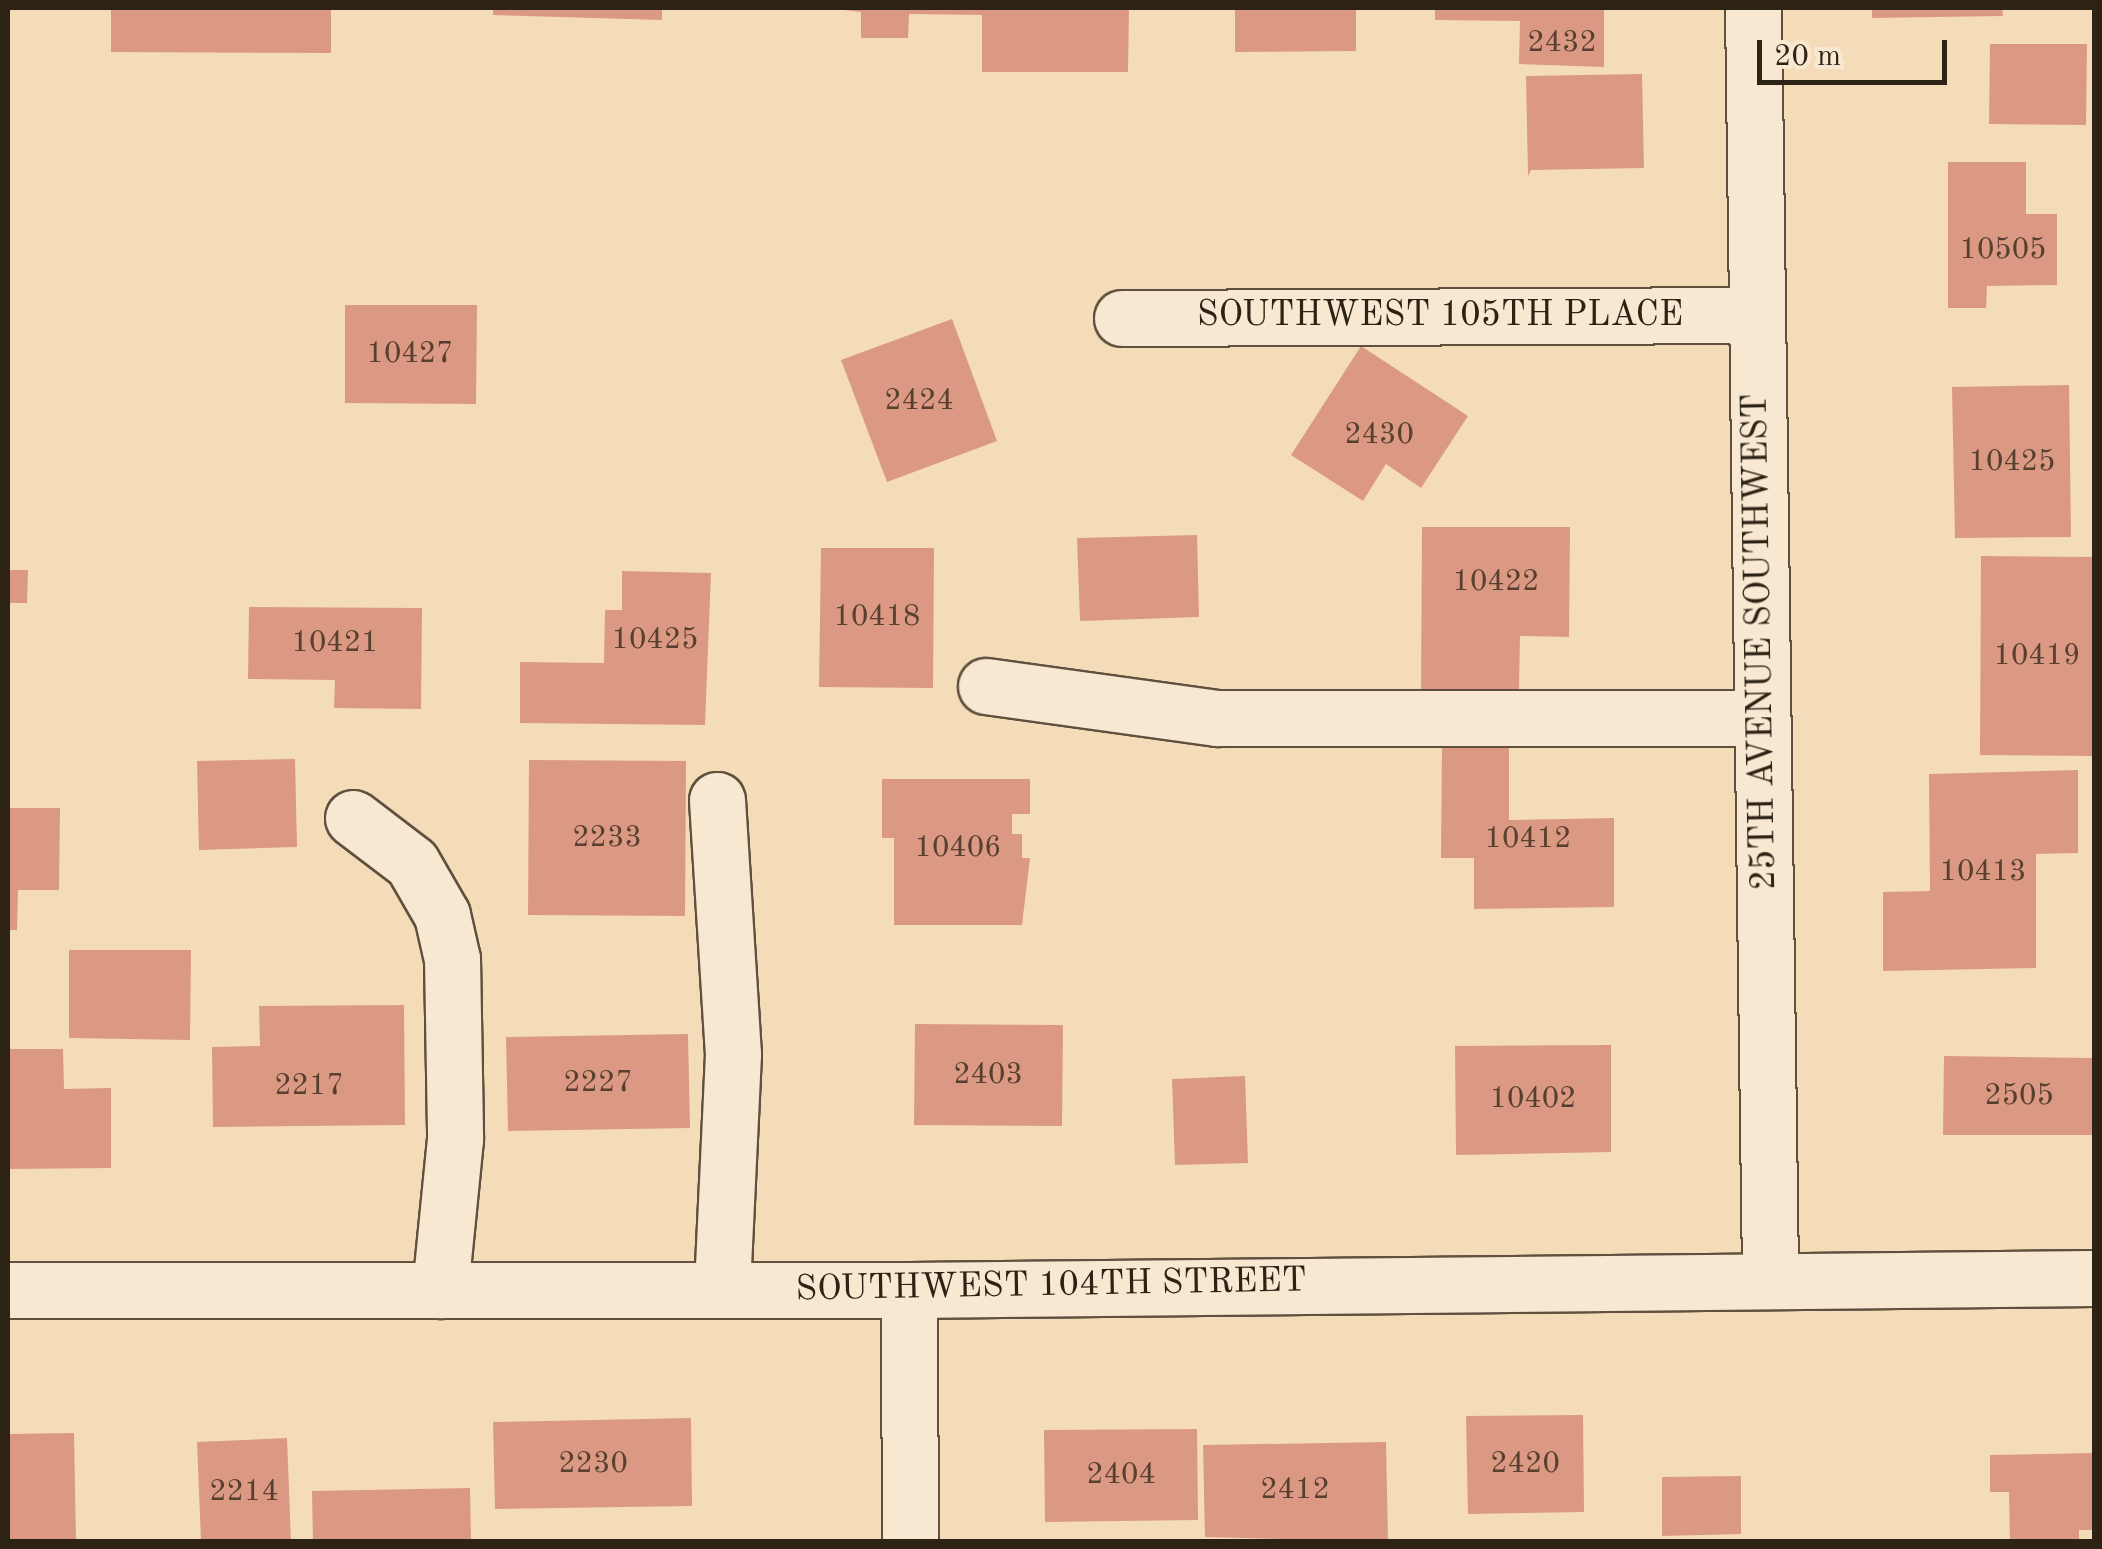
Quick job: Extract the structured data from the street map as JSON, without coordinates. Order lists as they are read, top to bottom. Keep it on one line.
{"streets":{"street":["SOUTHWEST 105TH PLACE","25TH AVENUE SOUTHWEST","SOUTHWEST 104TH STREET"]},"crossings":[["SOUTHWEST 105TH PLACE","25TH AVENUE SOUTHWEST"],["25TH AVENUE SOUTHWEST","SOUTHWEST 104TH STREET"]],"house_numbers":["2432","10505","10427","2424","2430","10425","10422","10418","10425","10421","10419","2233","10412","10406","10413","2403","2227","2217","2505","10402","2230","2420","2404","2412","2214"],"scale_bar":"20 m"}
